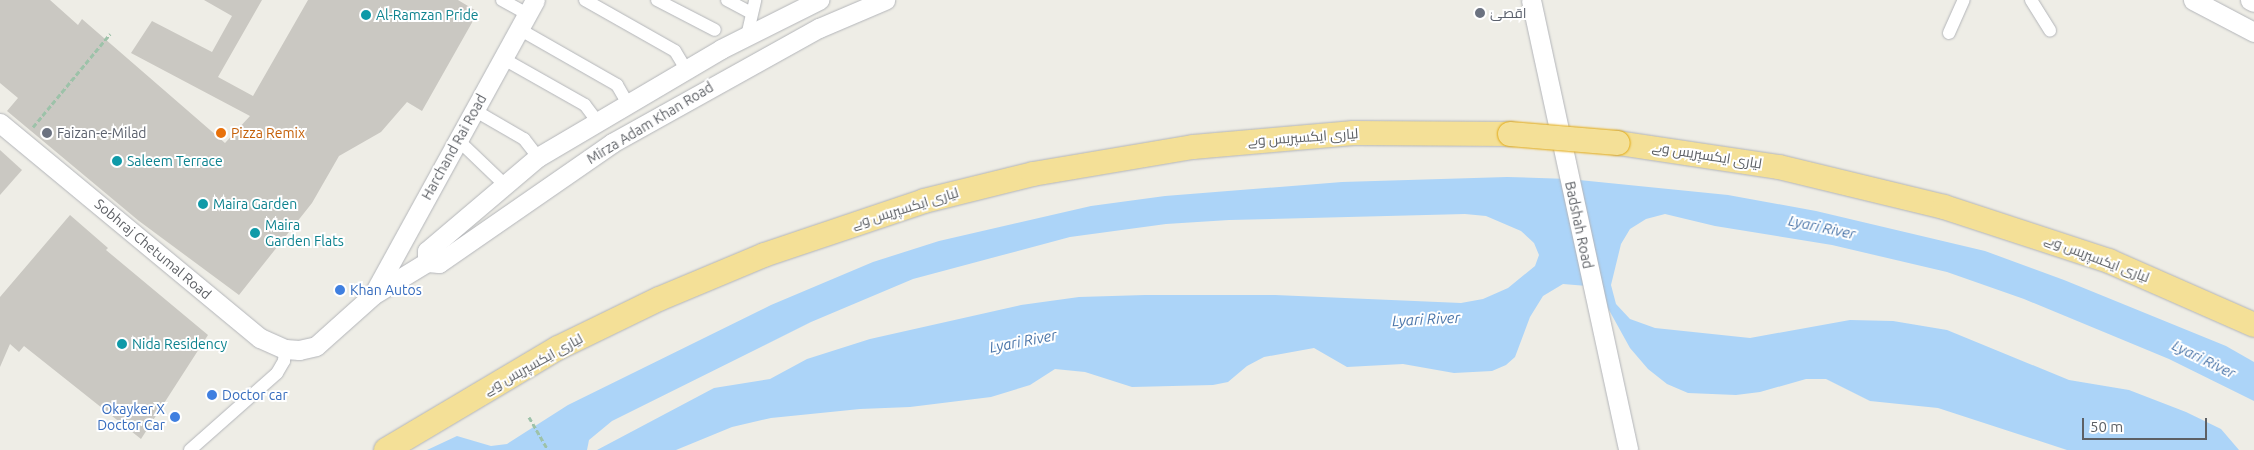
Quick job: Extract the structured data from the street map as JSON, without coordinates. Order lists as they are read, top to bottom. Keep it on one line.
{"streets":{"highway":["لیاری ایکسپریس وے"],"main road":["Mirza Adam Khan Road","Harchand Rai Road","Badshah Road","Sobhraj Chetumal Road"]},"crossings":[["Mirza Adam Khan Road","Harchand Rai Road"],["Mirza Adam Khan Road","Sobhraj Chetumal Road"]],"water":["Lyari River"],"places":["اقصیٰ","Al-Ramzan Pride","Faizan-e-Milad","Pizza Remix","Saleem Terrace","Maira Garden","Maira Garden Flats","Khan Autos","Nida Residency","Doctor car","Okayker X Doctor Car"],"scale_bar":"50 m"}
